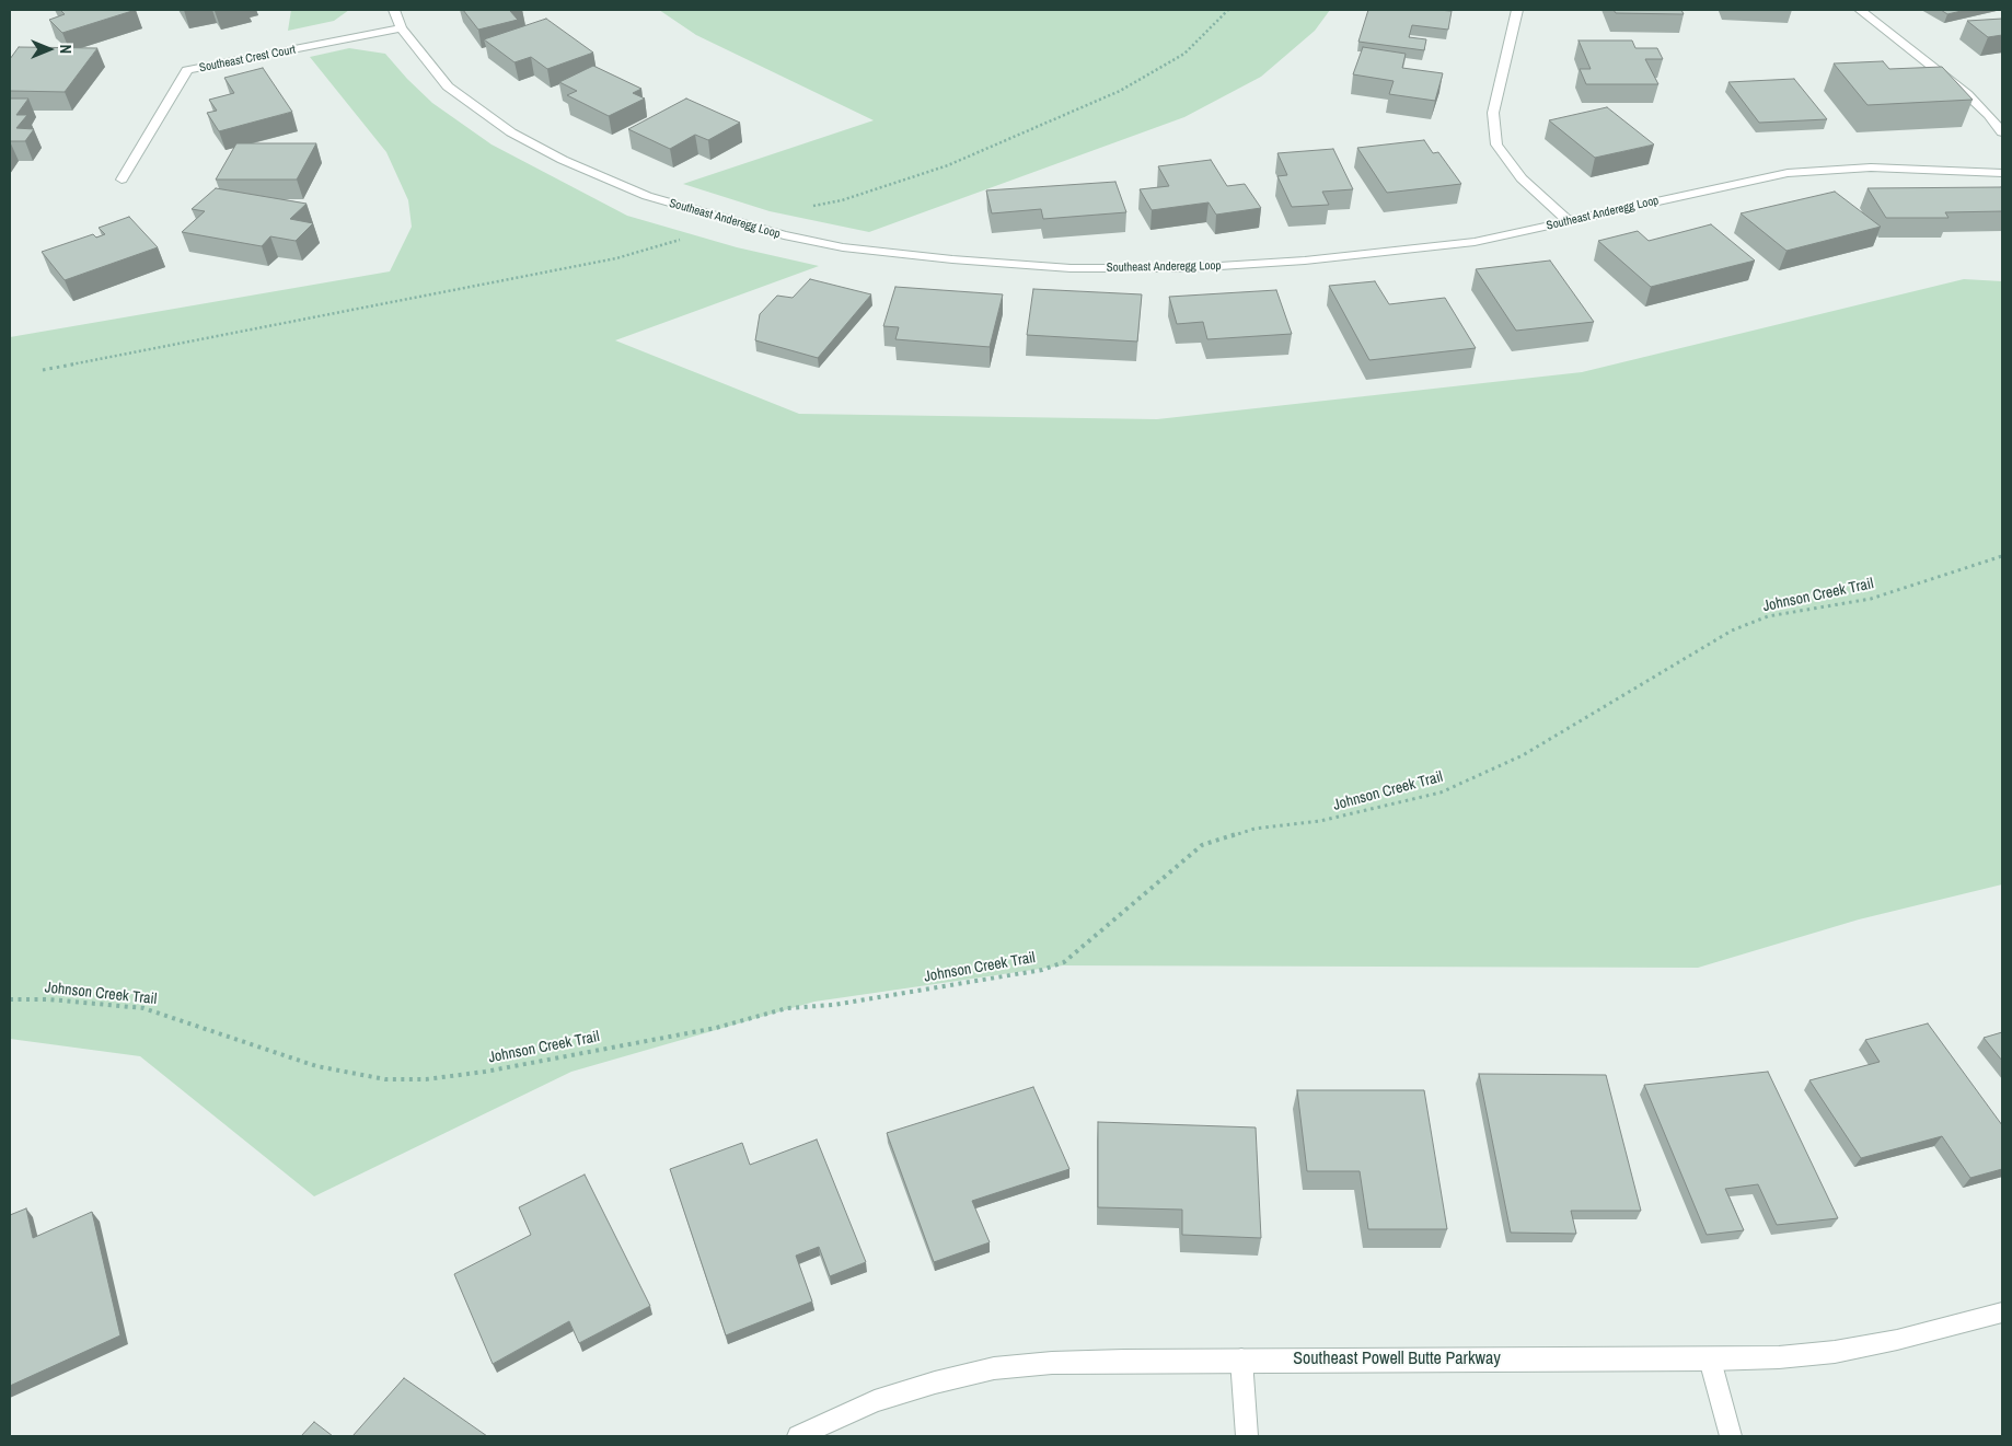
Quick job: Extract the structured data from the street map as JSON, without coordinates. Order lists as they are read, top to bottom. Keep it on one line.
{"streets":{"street":["Southeast Crest Court","Southeast Anderegg Loop","Southeast Powell Butte Parkway"],"path":["Johnson Creek Trail"]},"crossings":[["Southeast Crest Court","Southeast Anderegg Loop"]],"north":"right"}
